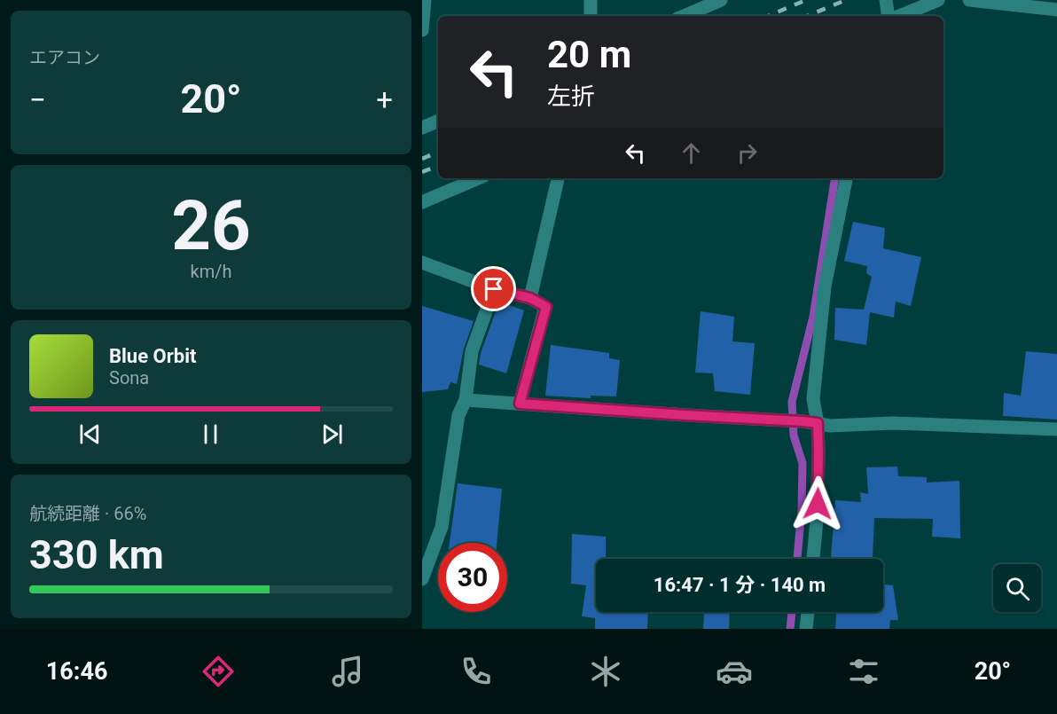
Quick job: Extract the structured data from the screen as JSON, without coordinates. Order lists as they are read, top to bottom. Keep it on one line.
{"page":{"tile":["エアコン",["26","km/h"],["航続距離 · 66%","330 km"]],"turn":["20 m","左折"],"heat":["−","20°","+"],"song":["Blue Orbit","Sona"],"limit":"30","trip":"16:47 · 1 分 · 140 m","tabs":["16:46","20°"]}}
